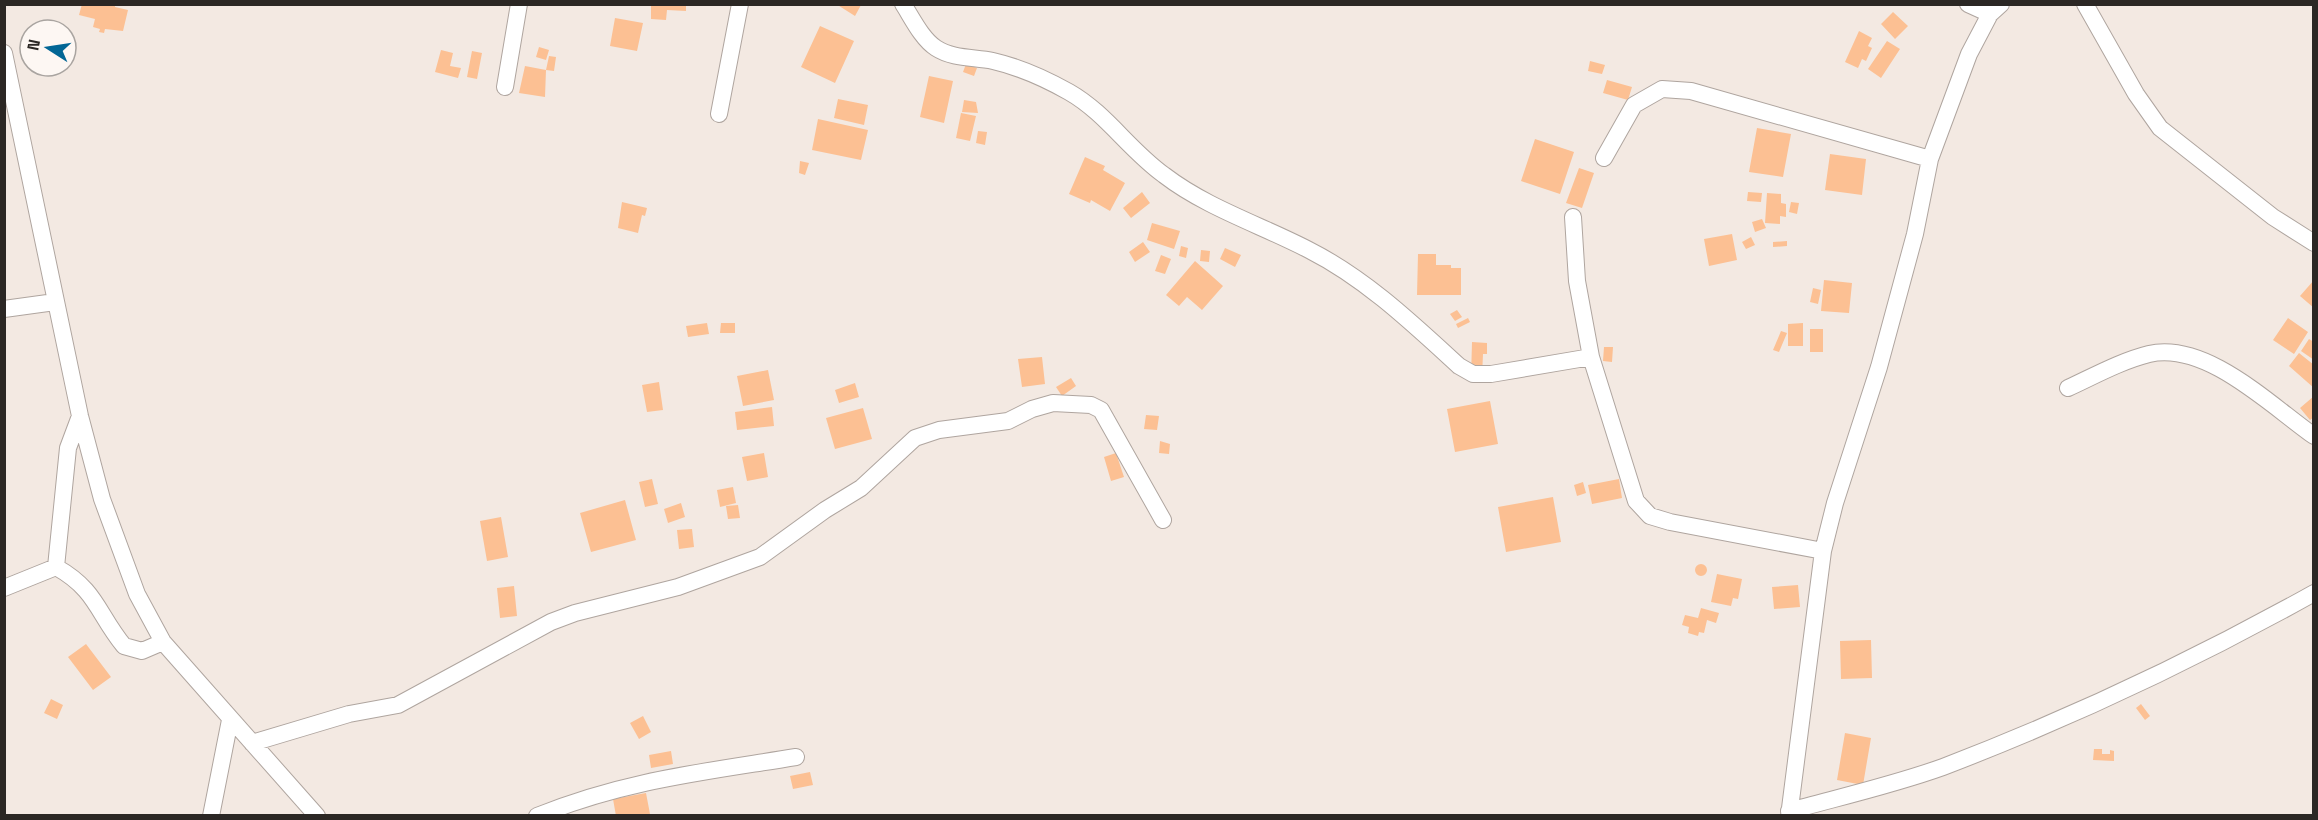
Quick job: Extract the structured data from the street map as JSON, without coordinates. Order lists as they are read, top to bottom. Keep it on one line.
{"north":"left"}
